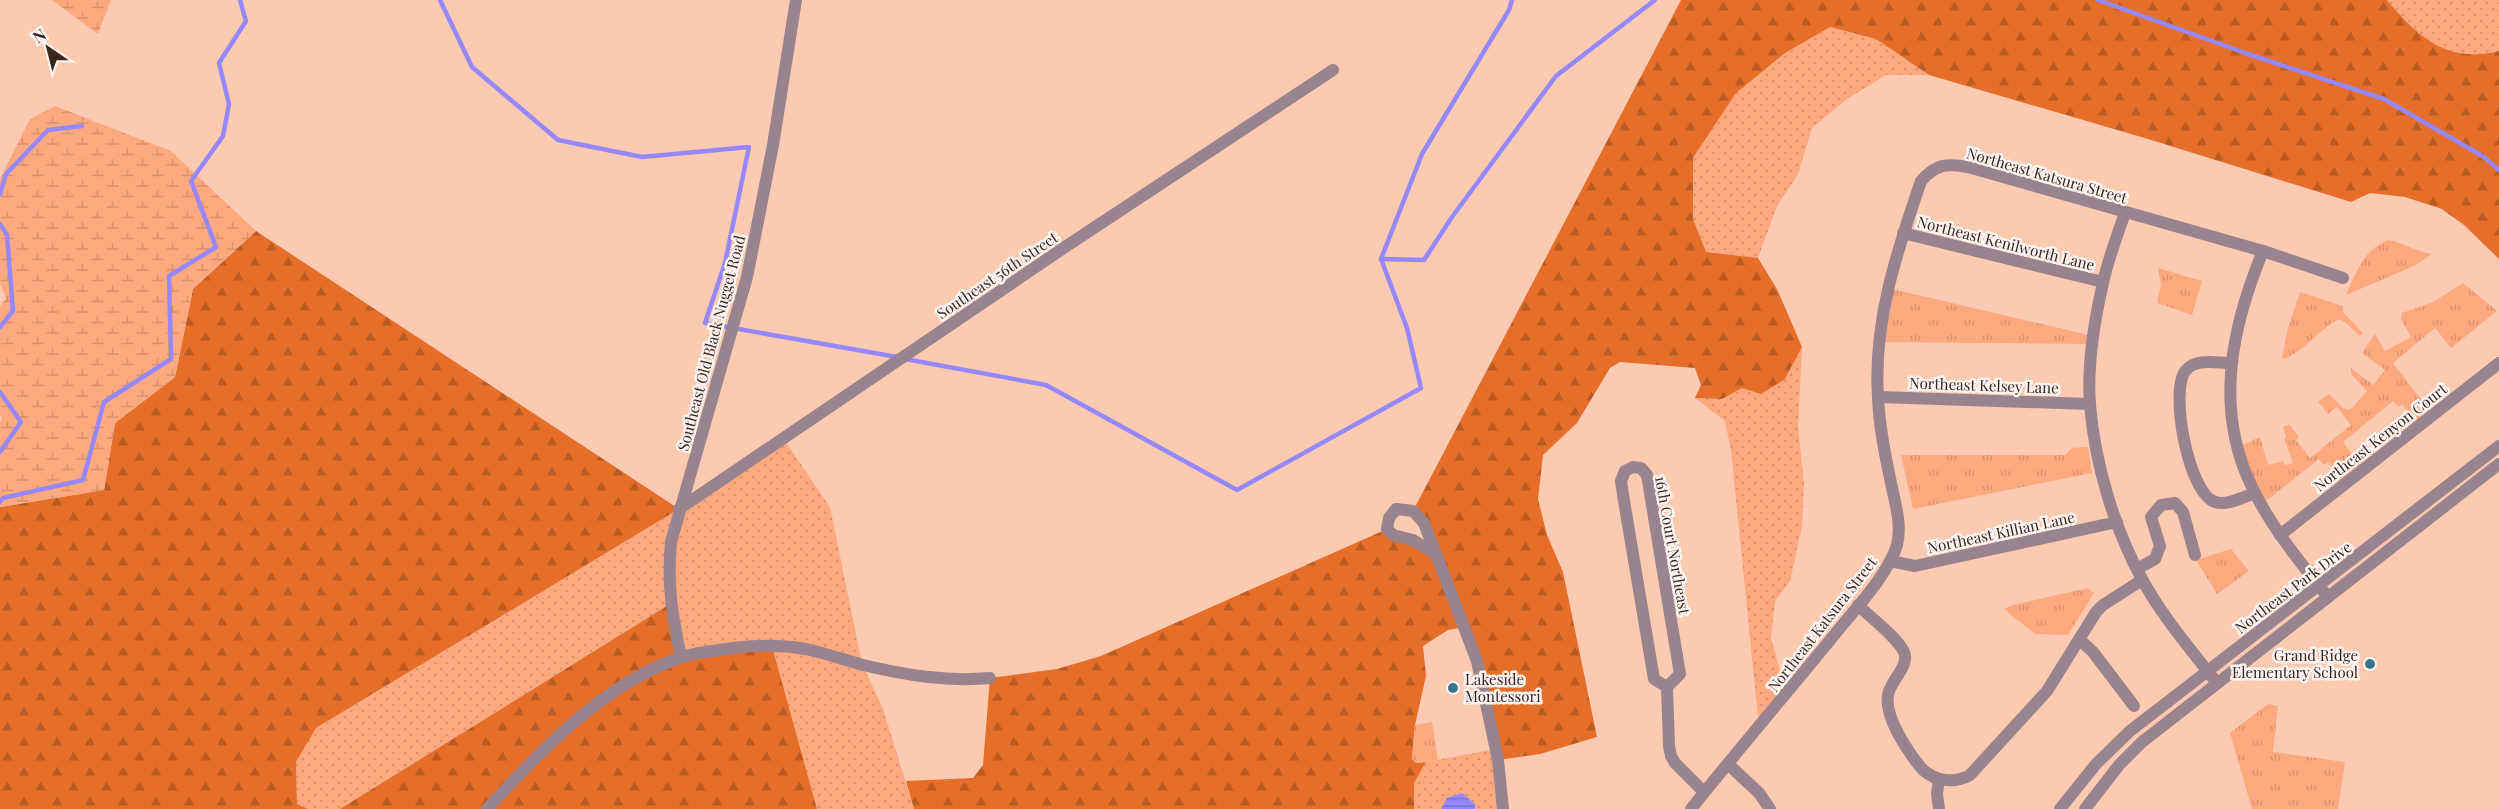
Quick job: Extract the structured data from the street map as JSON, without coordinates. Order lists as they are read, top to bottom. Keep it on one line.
{"streets":{"street":["Northeast Katsura Street","Northeast Kenilworth Lane","Southeast 56th Street","Southeast Old Black Nugget Road","Northeast Kelsey Lane","Northeast Kenyon Court","Northeast Killian Lane","16th Court Northeast","Northeast Park Drive"]},"crossings":[["Northeast Katsura Street","Northeast Kenilworth Lane"],["Northeast Katsura Street","Northeast Kelsey Lane"],["Northeast Katsura Street","Northeast Killian Lane"],["Northeast Katsura Street","16th Court Northeast"],["Southeast 56th Street","Southeast Old Black Nugget Road"]],"places":["Grand Ridge Elementary School","Lakeside Montessori"],"north":"top left"}
